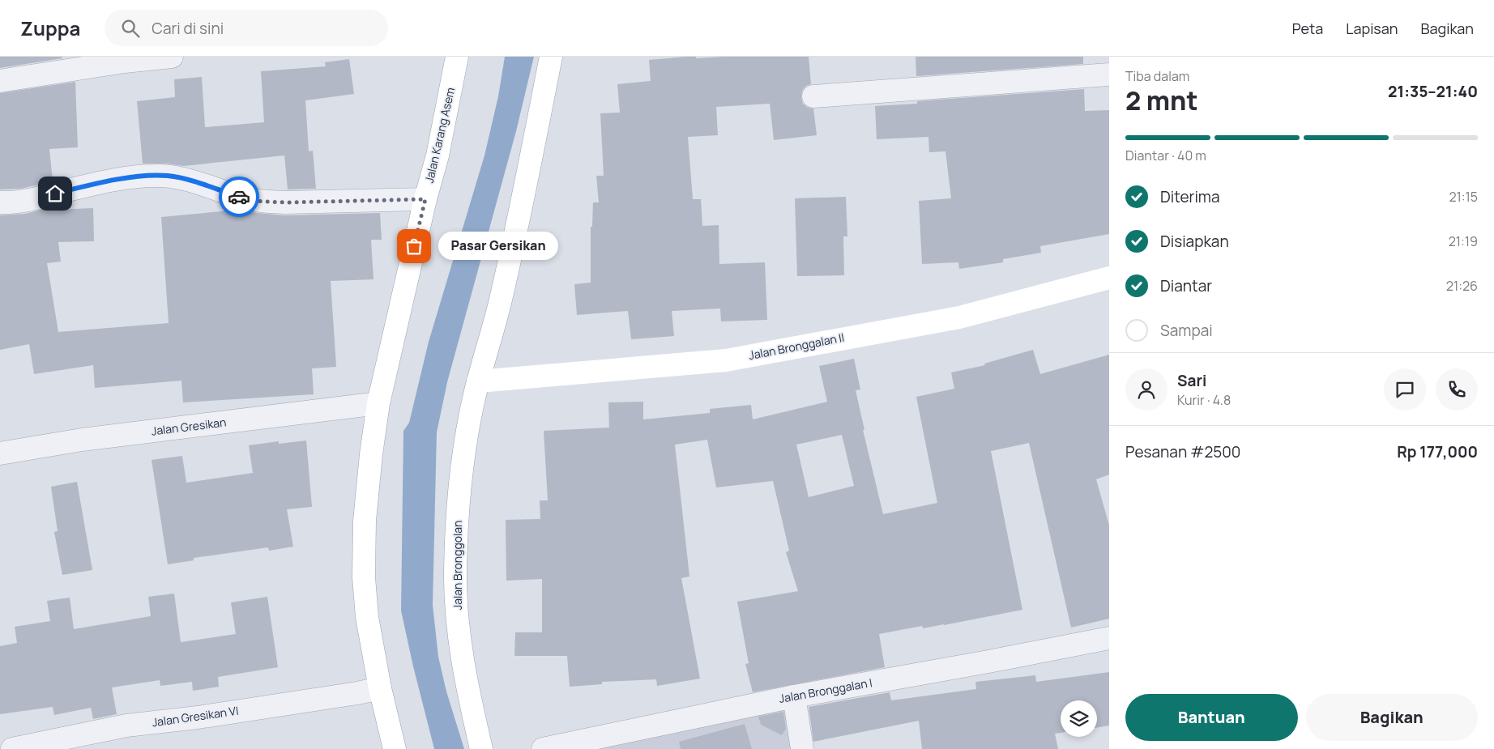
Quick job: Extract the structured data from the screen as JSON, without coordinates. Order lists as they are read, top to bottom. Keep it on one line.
{"streets":{"main road":["Jalan Karang Asem","Jalan Bronggalan II","Jalan Bronggolan"],"street":["Jalan Gresikan","Jalan Bronggalan I","Jalan Gresikan VI"]},"crossings":[["Jalan Karang Asem","Jalan Gresikan"],["Jalan Bronggalan II","Jalan Bronggolan"]],"places":["Pasar Gersikan"],"page":{"header":"Zuppa","search":"Cari di sini","nav":["Peta","Lapisan","Bagikan"],"heading":["2 mnt","Tiba dalam","21:35–21:40"],"panel":["Sari","Kurir · 4.8","Pesanan #2500","Rp 177,000"],"bar":"Diantar · 40 m","list":[["Diterima","21:15"],["Disiapkan","21:19"],["Diantar","21:26"],"Sampai"],"bubble":"Pasar Gersikan","buttons":["Bantuan","Bagikan"]}}
